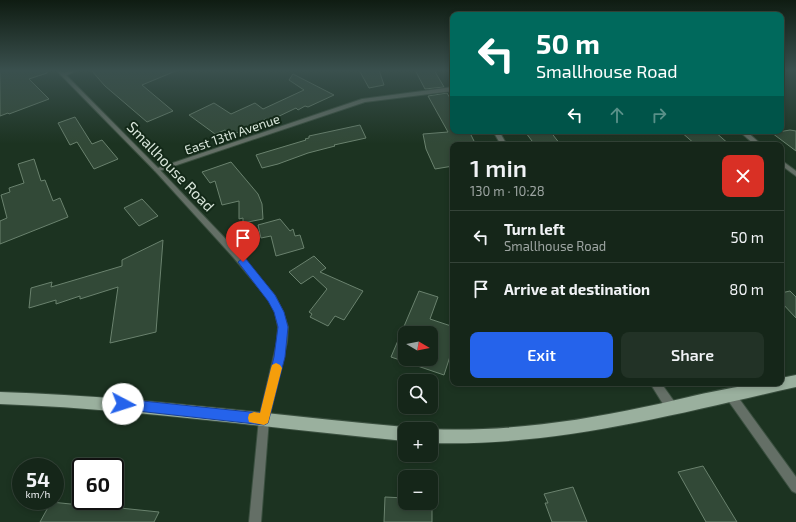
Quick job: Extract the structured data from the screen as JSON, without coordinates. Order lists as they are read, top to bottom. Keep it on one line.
{"streets":{"street":["East 13th Avenue","Smallhouse Road"]},"crossings":[["East 13th Avenue","Smallhouse Road"]],"north":"right","page":{"turn":["50 m","Smallhouse Road"],"heading":["1 min","130 m · 10:28"],"list":[{"name":"Turn left","note":"Smallhouse Road","value":"50 m"},{"name":"Arrive at destination","value":"80 m"}],"buttons":["Exit","Share"],"map_buttons":["+","−"],"speed":"54 km/h","limit":"60"}}
